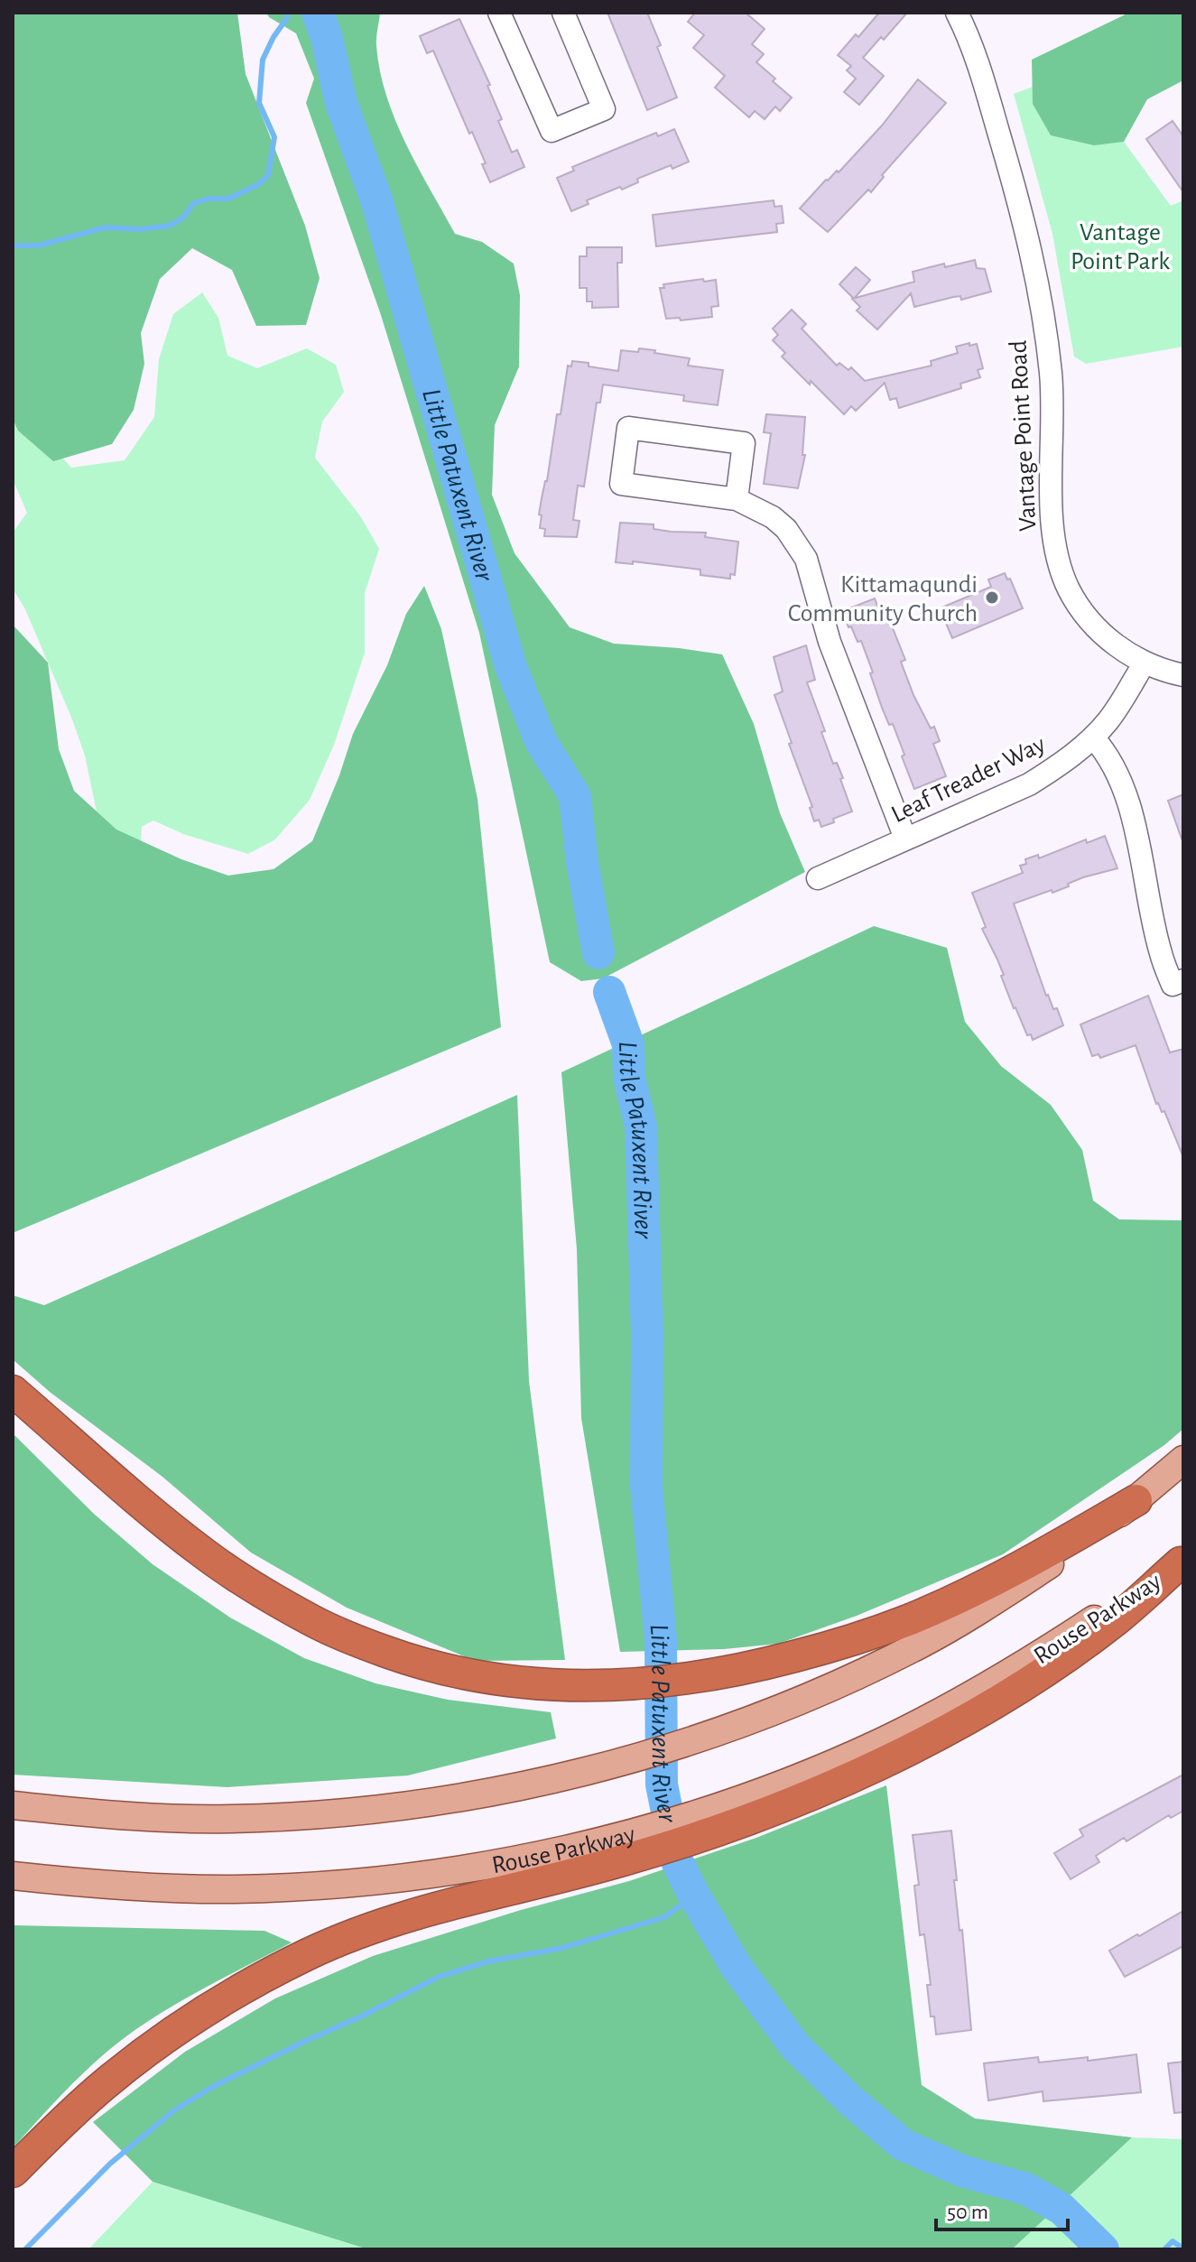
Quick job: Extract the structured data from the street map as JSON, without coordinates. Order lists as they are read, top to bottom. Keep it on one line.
{"streets":{"main road":["Rouse Parkway"],"street":["Vantage Point Road","Leaf Treader Way"]},"crossings":[["Vantage Point Road","Leaf Treader Way"]],"water":["Little Patuxent River"],"parks":["Vantage Point Park"],"places":["Kittamaqundi Community Church"],"scale_bar":"50 m"}
